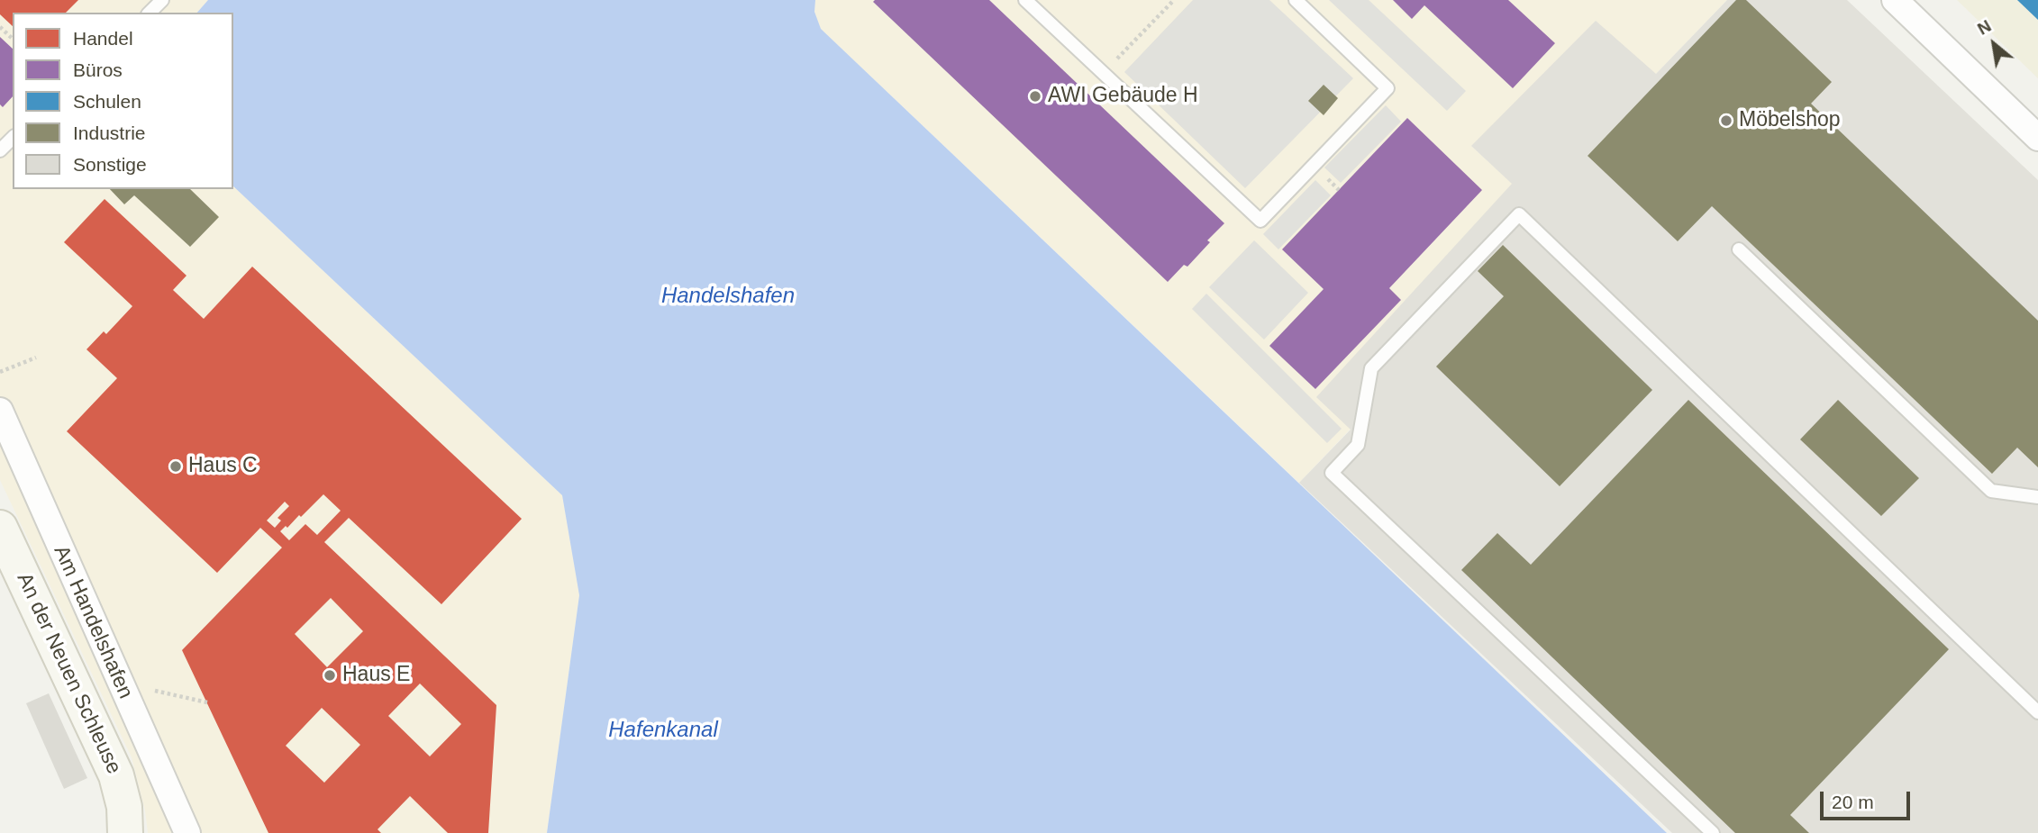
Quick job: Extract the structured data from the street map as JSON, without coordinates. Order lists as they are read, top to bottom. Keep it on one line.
{"streets":{"street":["Am Handelshafen","An der Neuen Schleuse"]},"water":["Handelshafen","Hafenkanal"],"places":["AWI Gebäude H","Möbelshop","Haus C","Haus E"],"legend":["Handel","Büros","Schulen","Industrie","Sonstige"],"scale_bar":"20 m","north":"top left"}
